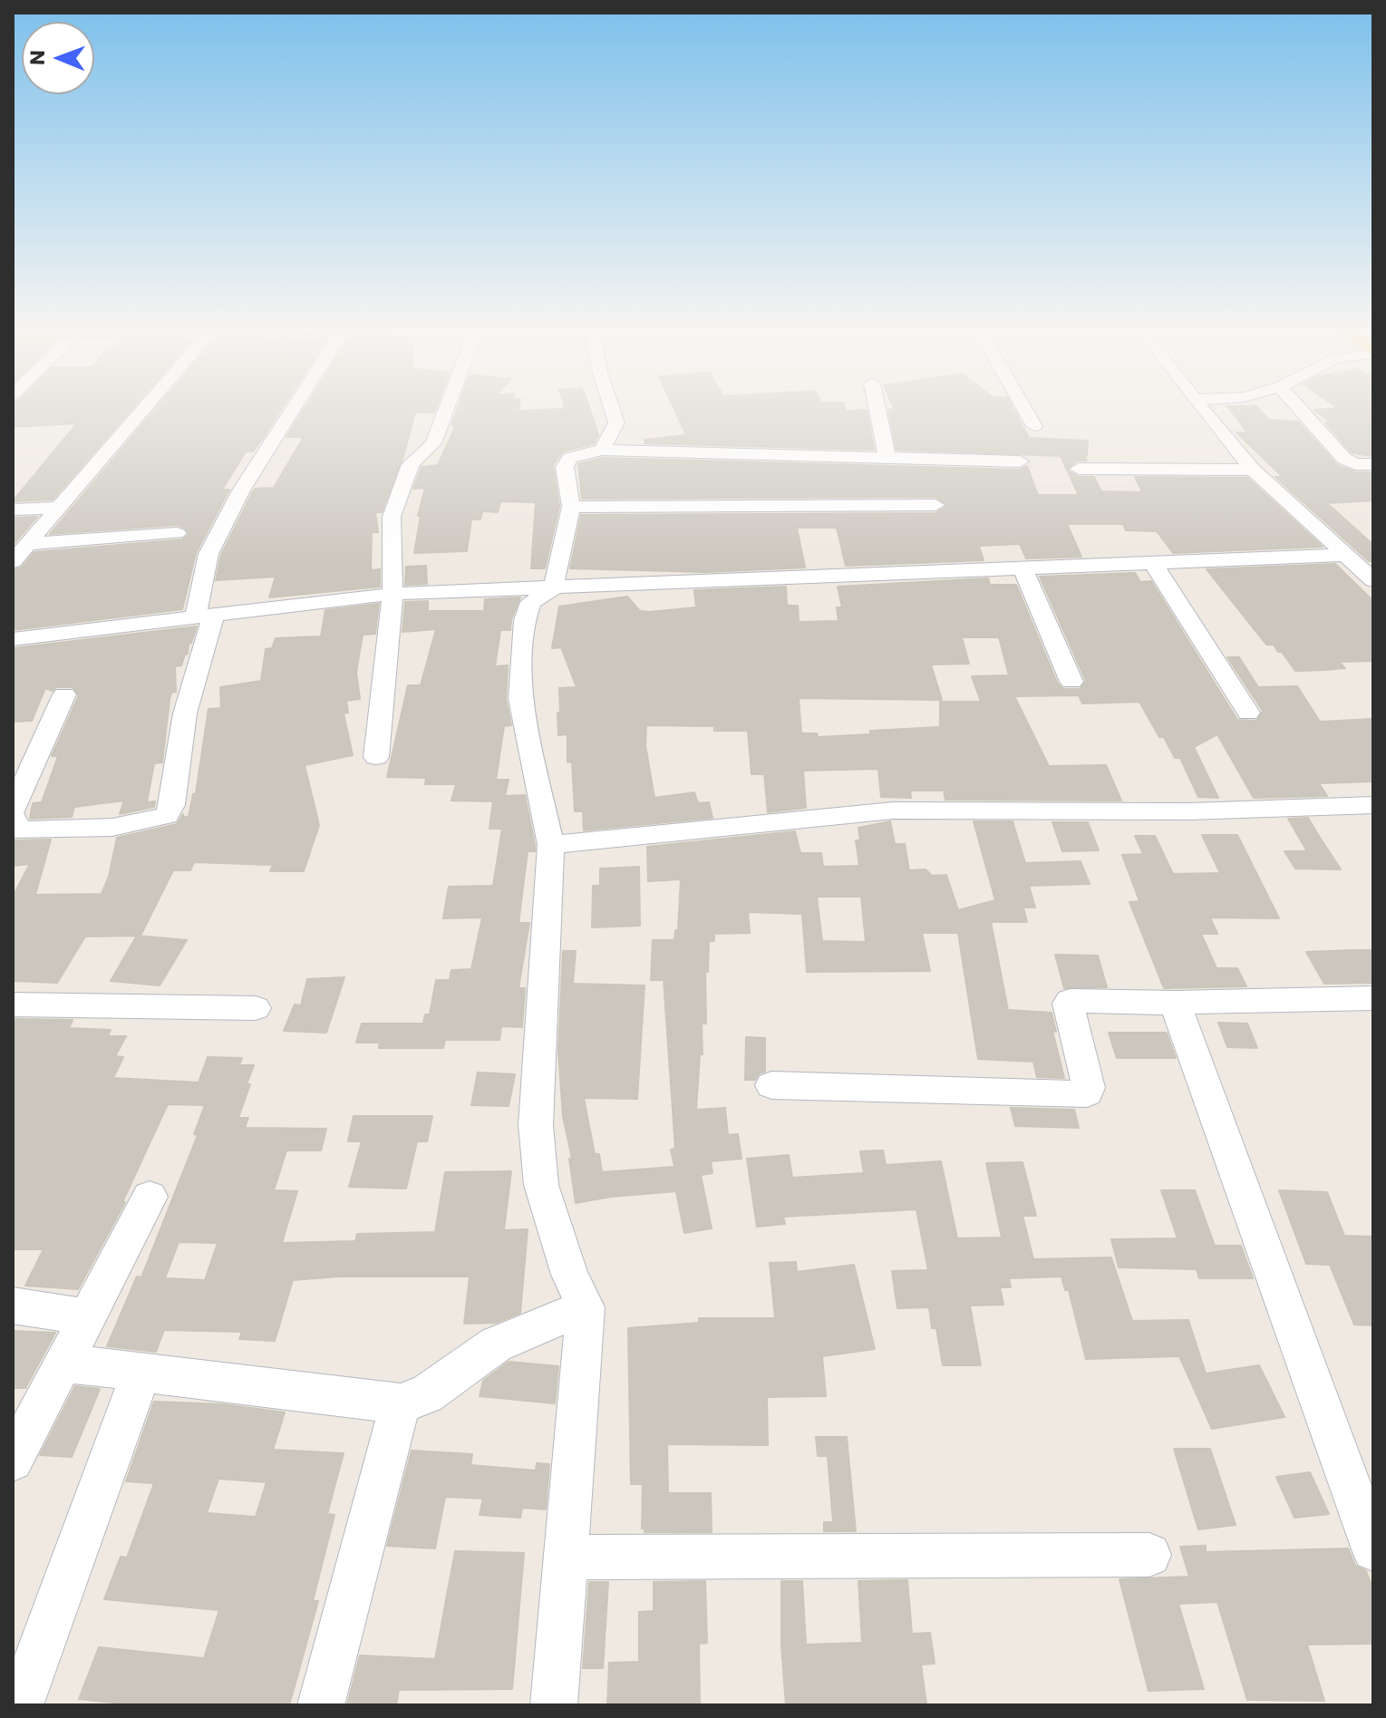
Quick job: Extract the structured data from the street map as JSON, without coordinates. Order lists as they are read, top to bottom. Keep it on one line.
{"north":"left"}
